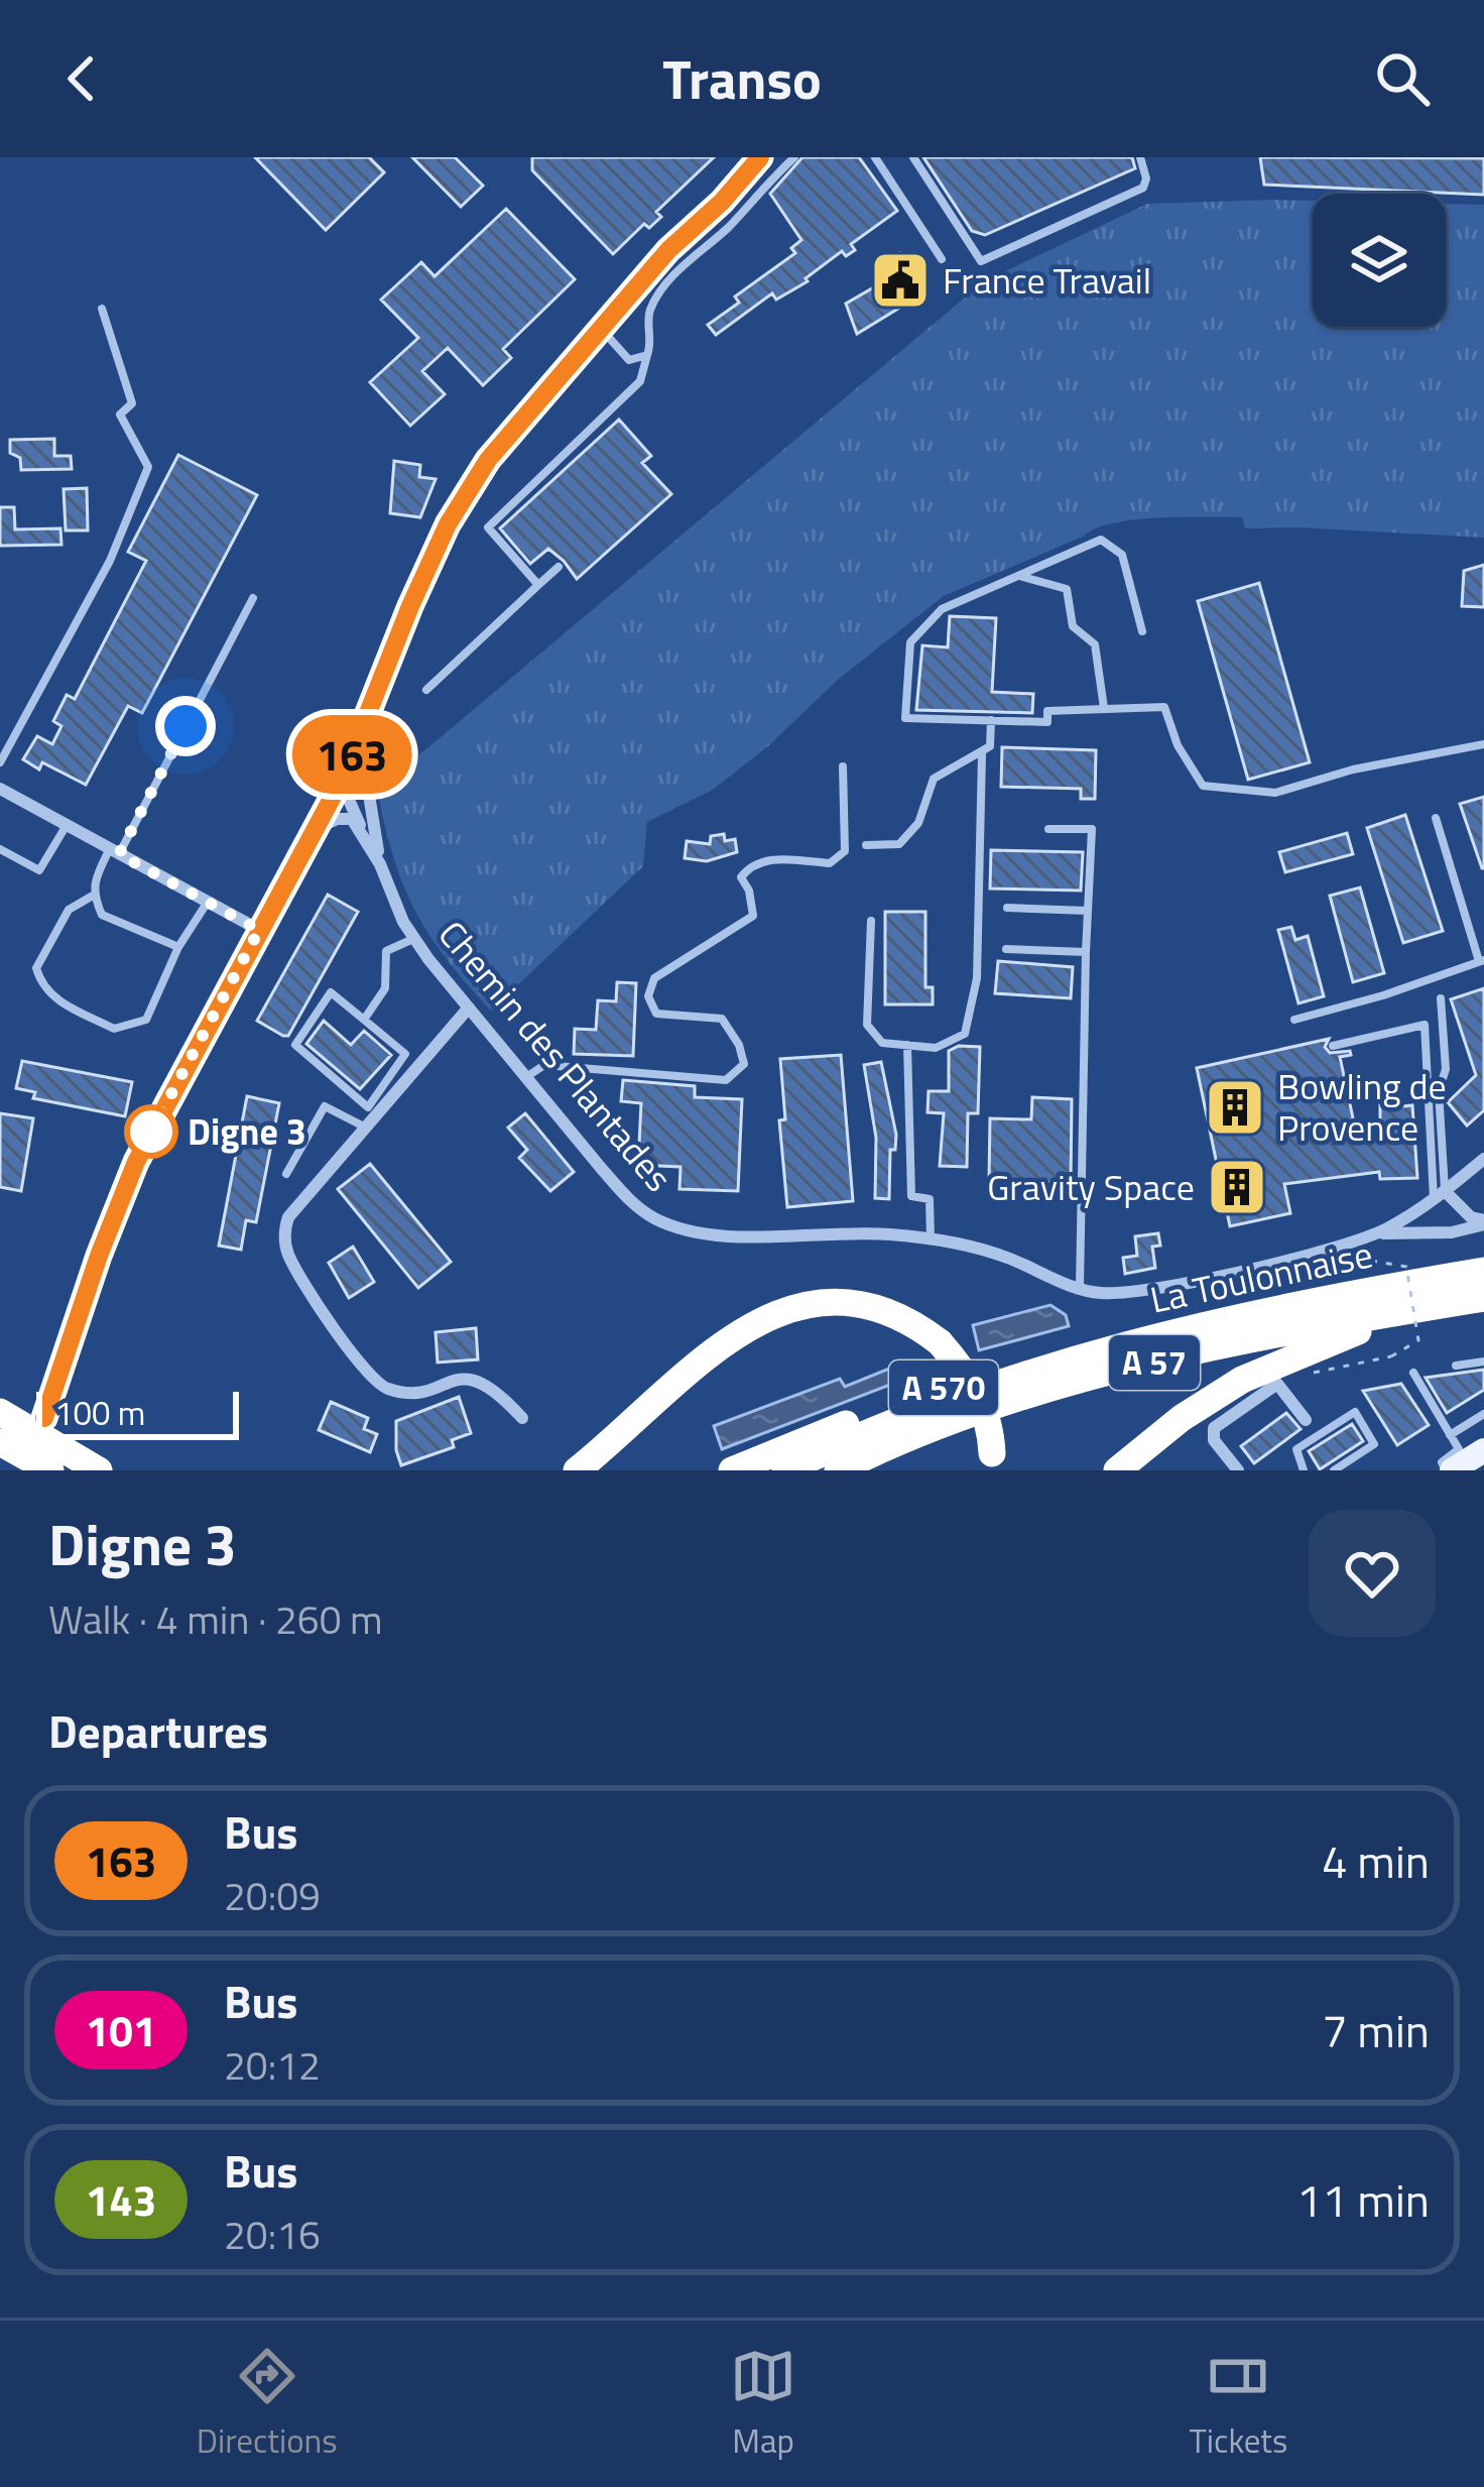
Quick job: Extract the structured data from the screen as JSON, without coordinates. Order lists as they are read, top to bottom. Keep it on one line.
{"streets":{"highway":["La Toulonnaise","A 57","A 570"],"street":["Chemin des Plantades"]},"crossings":[["La Toulonnaise","A 570"]],"places":{"public building":["France Travail"],"building":["Bowling de Provence","Gravity Space"],"other":["Digne 3"]},"lines":["bus line 163"],"scale_bar":"100 m","page":{"header":"Transo","on_map":"163","scale":"100 m","heading":[["Digne 3","Walk · 4 min · 260 m"],"Departures"],"list":[{"mark":"163","name":"Bus","note":"20:09","value":"4 min"},{"mark":"101","name":"Bus","note":"20:12","value":"7 min"},{"mark":"143","name":"Bus","note":"20:16","value":"11 min"}],"tabs":["Directions","Map","Tickets"]}}
